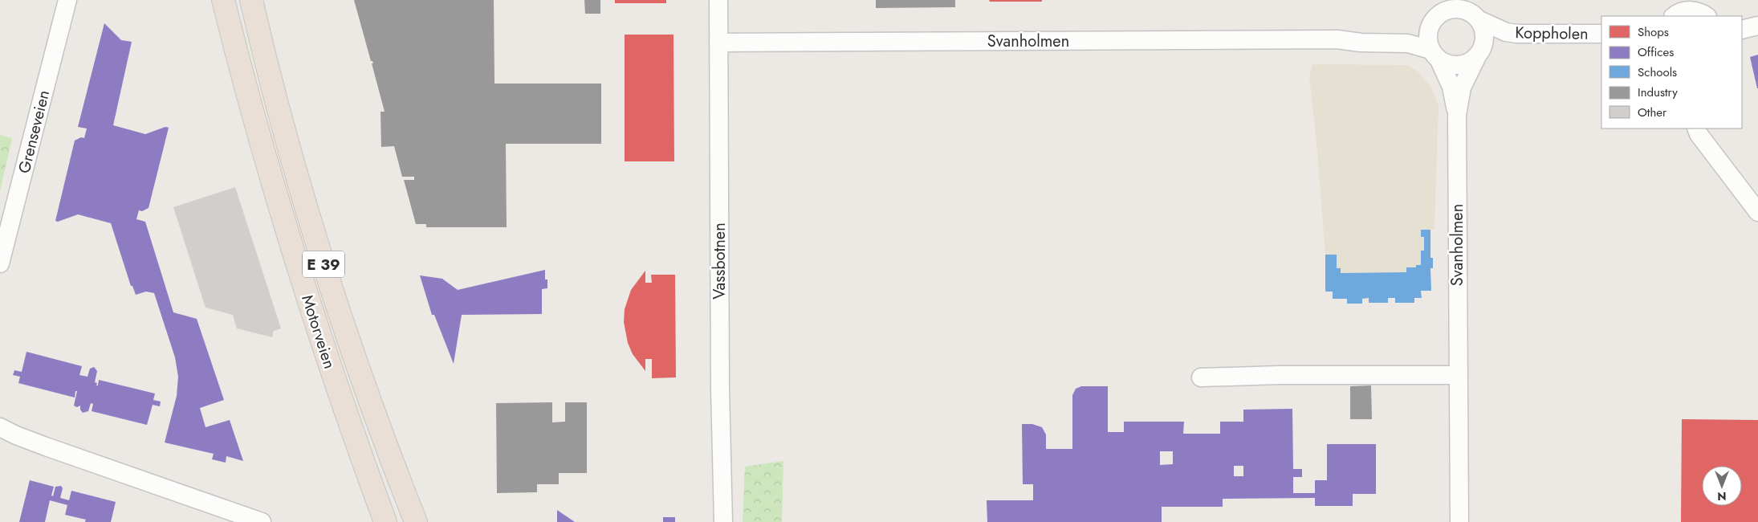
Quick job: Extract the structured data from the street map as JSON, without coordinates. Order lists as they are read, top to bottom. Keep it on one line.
{"streets":{"highway":["E 39","Motorveien"],"street":["Koppholen","Svanholmen","Grenseveien","Vassbotnen"]},"crossings":[["Koppholen","Svanholmen"],["Svanholmen","Vassbotnen"]],"legend":["Shops","Offices","Schools","Industry","Other"],"north":"bottom"}
